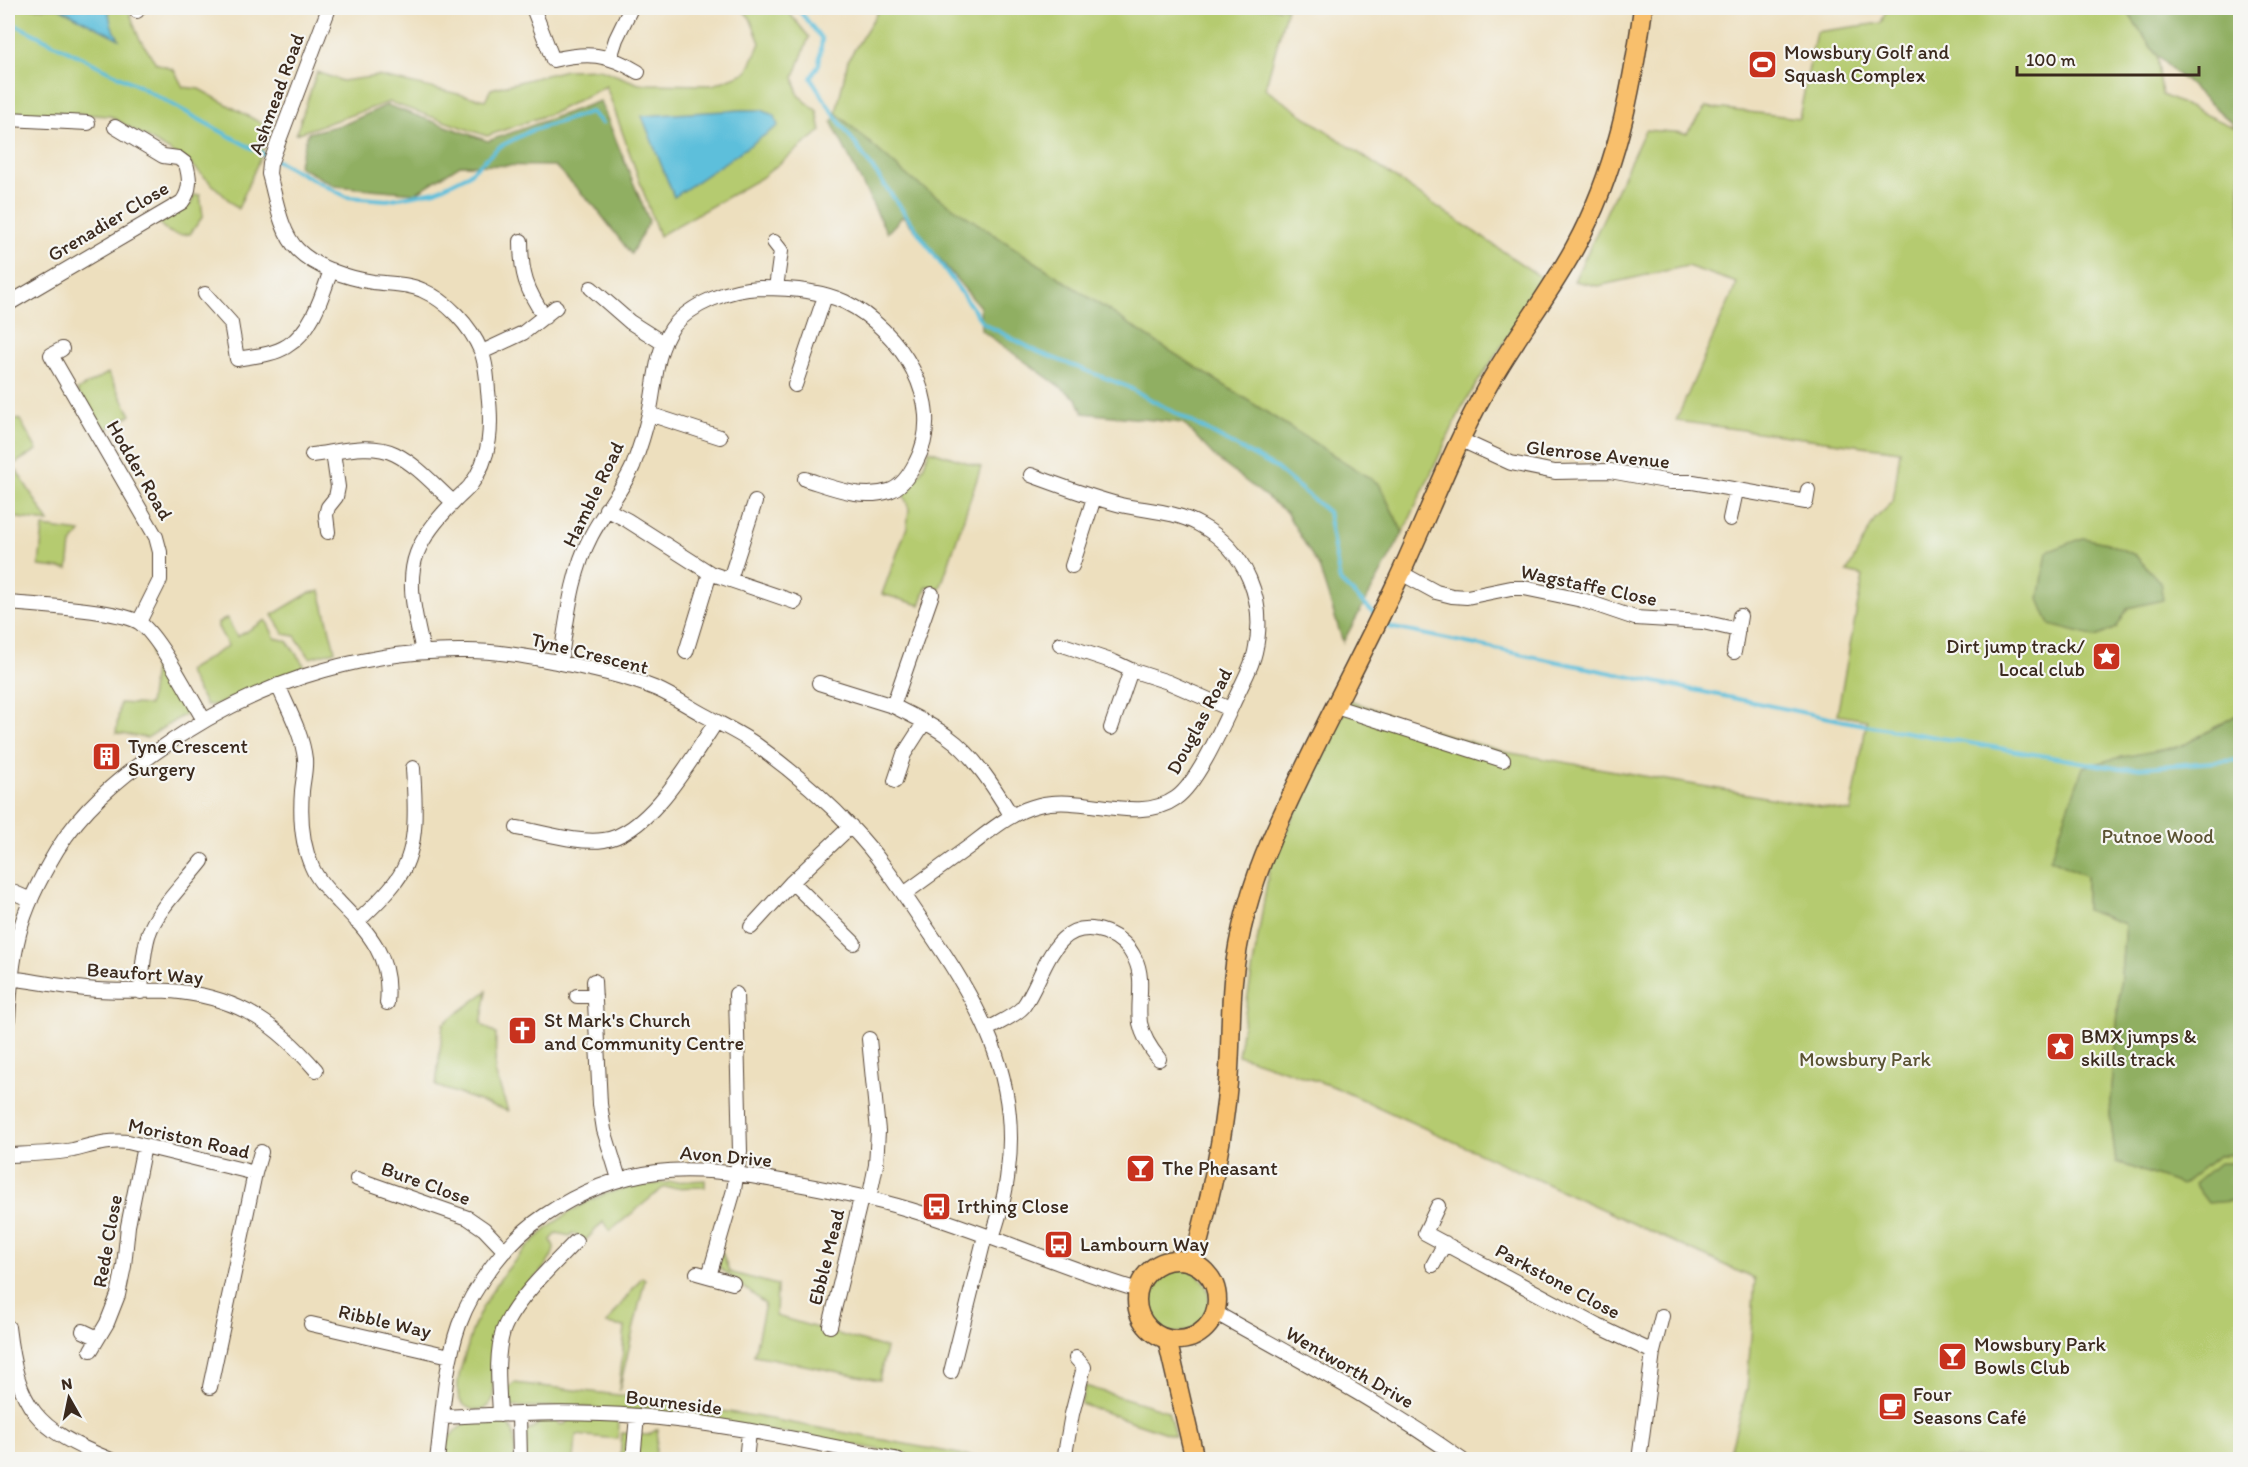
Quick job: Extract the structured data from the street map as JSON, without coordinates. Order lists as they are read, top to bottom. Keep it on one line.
{"streets":{"street":["Ashmead Road","Grenadier Close","Glenrose Avenue","Hodder Road","Hamble Road","Wagstaffe Close","Tyne Crescent","Douglas Road","Beaufort Way","Moriston Road","Avon Drive","Bure Close","Rede Close","Ebble Mead","Parkstone Close","Ribble Way","Wentworth Drive","Bourneside"]},"crossings":[["Hamble Road","Tyne Crescent"],["Tyne Crescent","Douglas Road"],["Tyne Crescent","Beaufort Way"],["Tyne Crescent","Avon Drive"],["Moriston Road","Rede Close"],["Avon Drive","Bure Close"],["Avon Drive","Ebble Mead"],["Avon Drive","Ribble Way"],["Avon Drive","Wentworth Drive"],["Avon Drive","Bourneside"]],"parks":["Putnoe Wood","Mowsbury Park"],"places":{"sports":["Mowsbury Golf and Squash Complex"],"place":["Dirt jump track/ Local club","BMX jumps & skills track"],"building":["Tyne Crescent Surgery"],"church":["St Mark's Church and Community Centre"],"bar":["The Pheasant","Mowsbury Park Bowls Club"],"bus stop":["Irthing Close","Lambourn Way"],"cafe":["Four Seasons Café"]},"scale_bar":"100 m","north":"top"}
